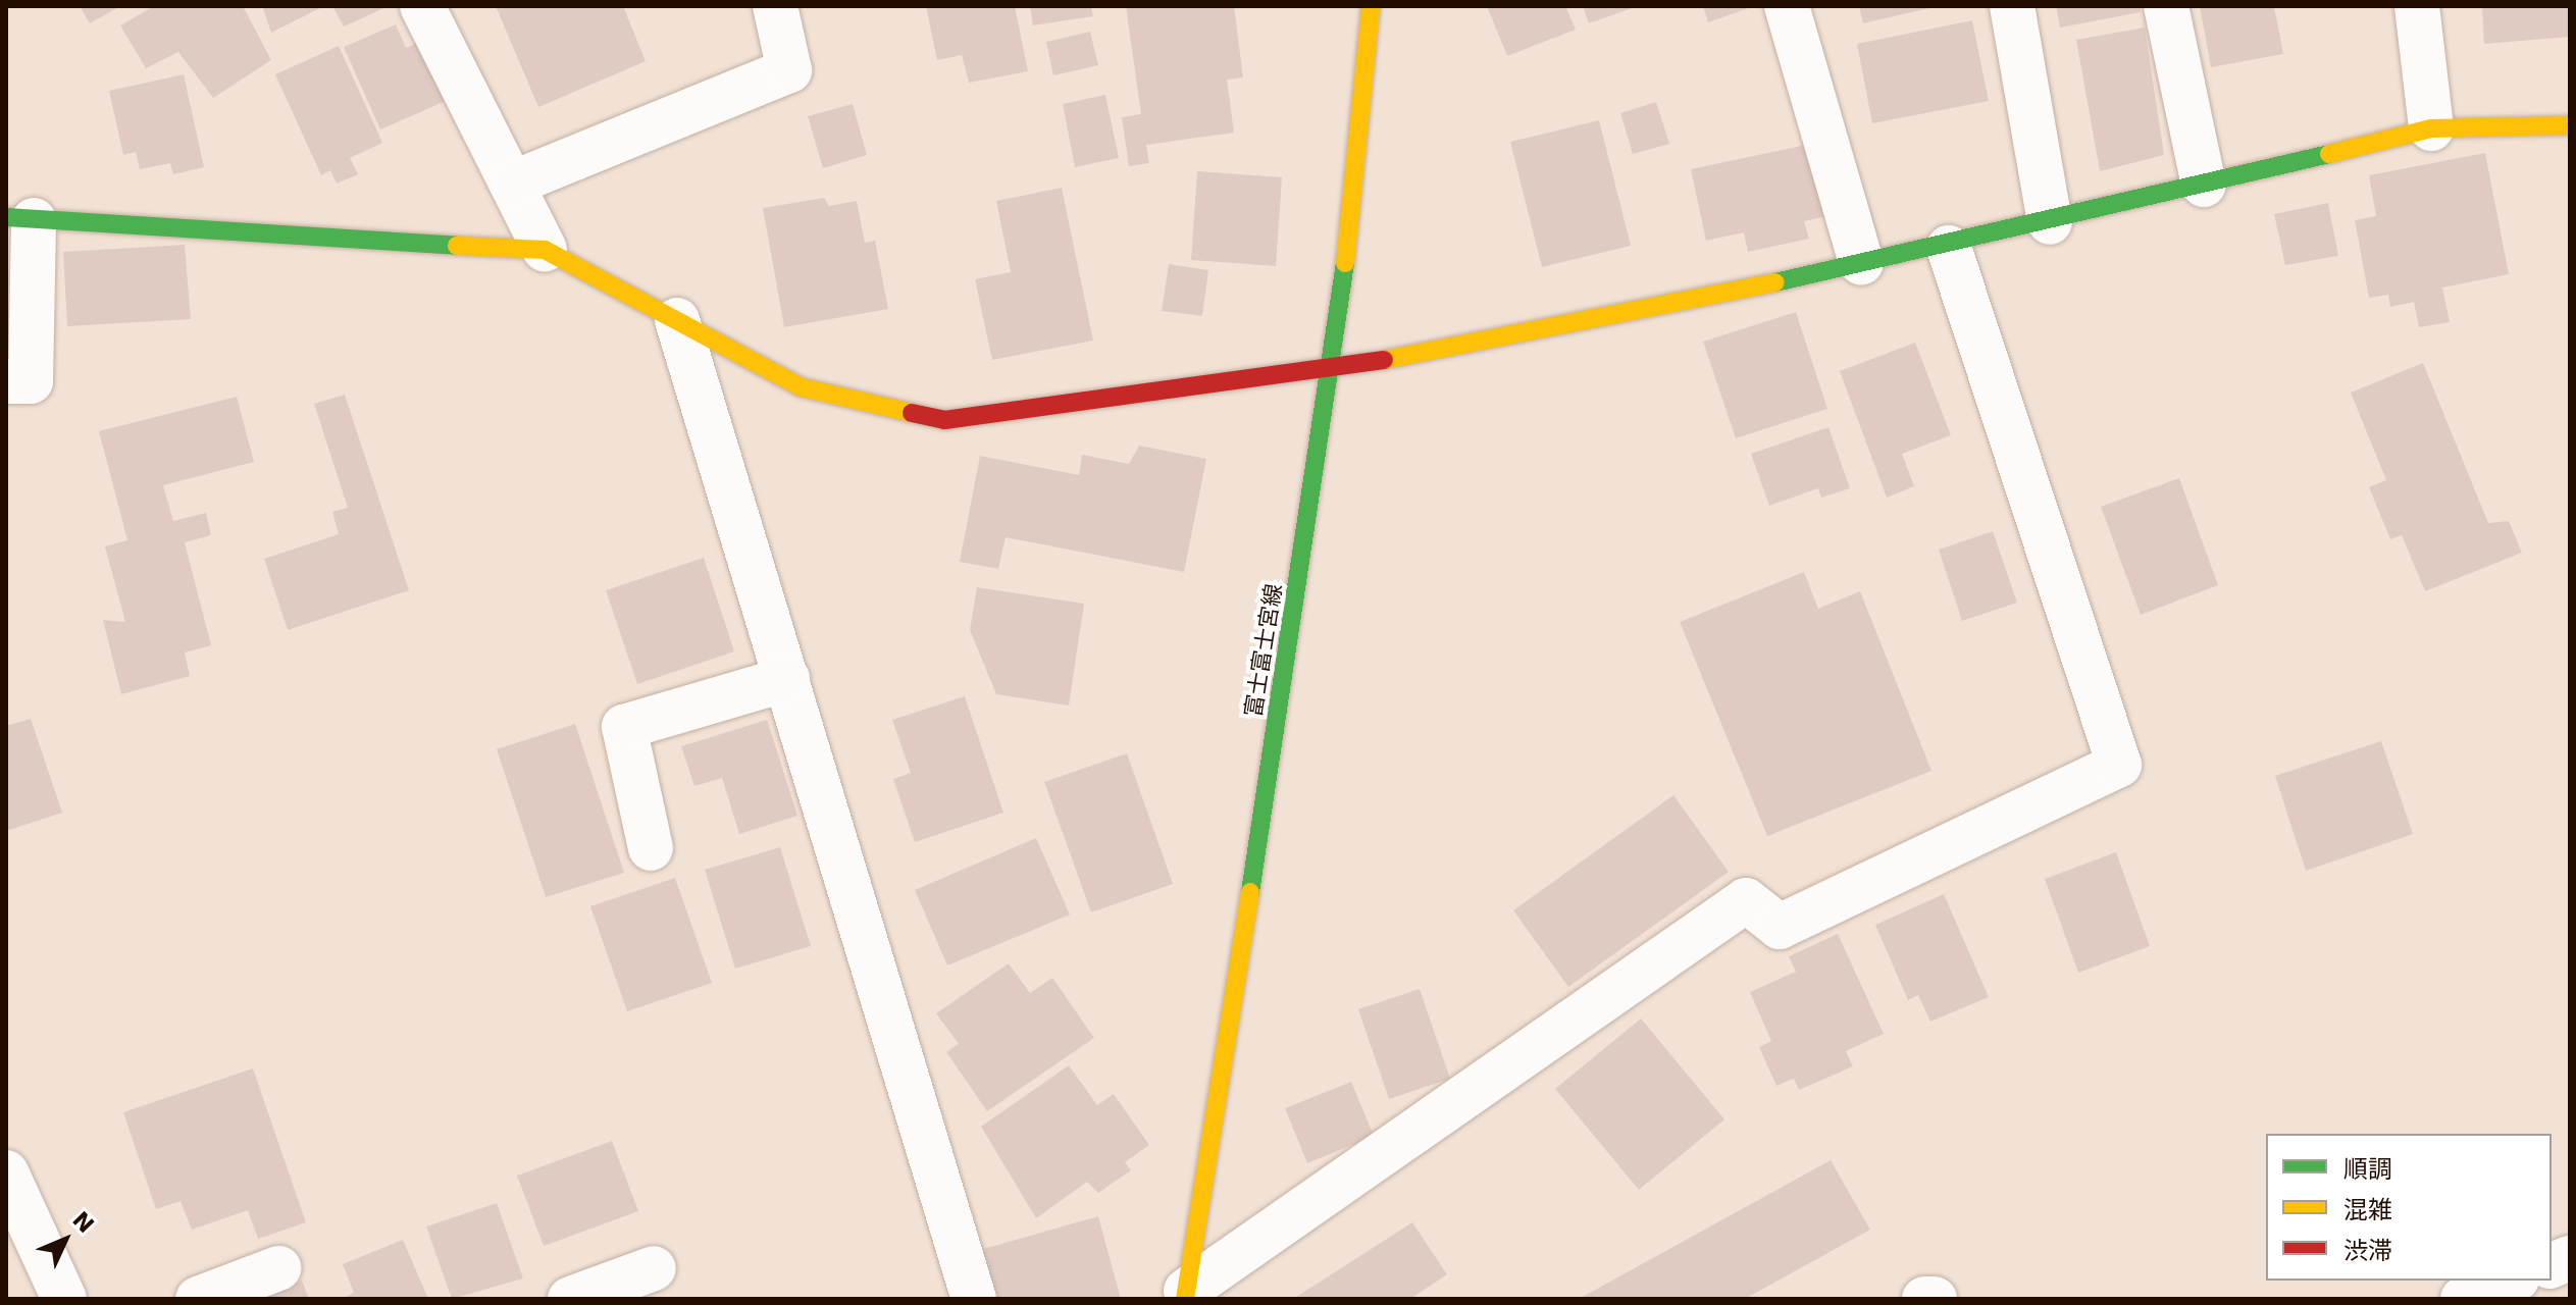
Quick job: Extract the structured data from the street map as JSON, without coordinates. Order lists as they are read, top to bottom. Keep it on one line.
{"streets":{"street":["富士富士宮線"]},"legend":["順調","混雑","渋滞"],"north":"top right"}
